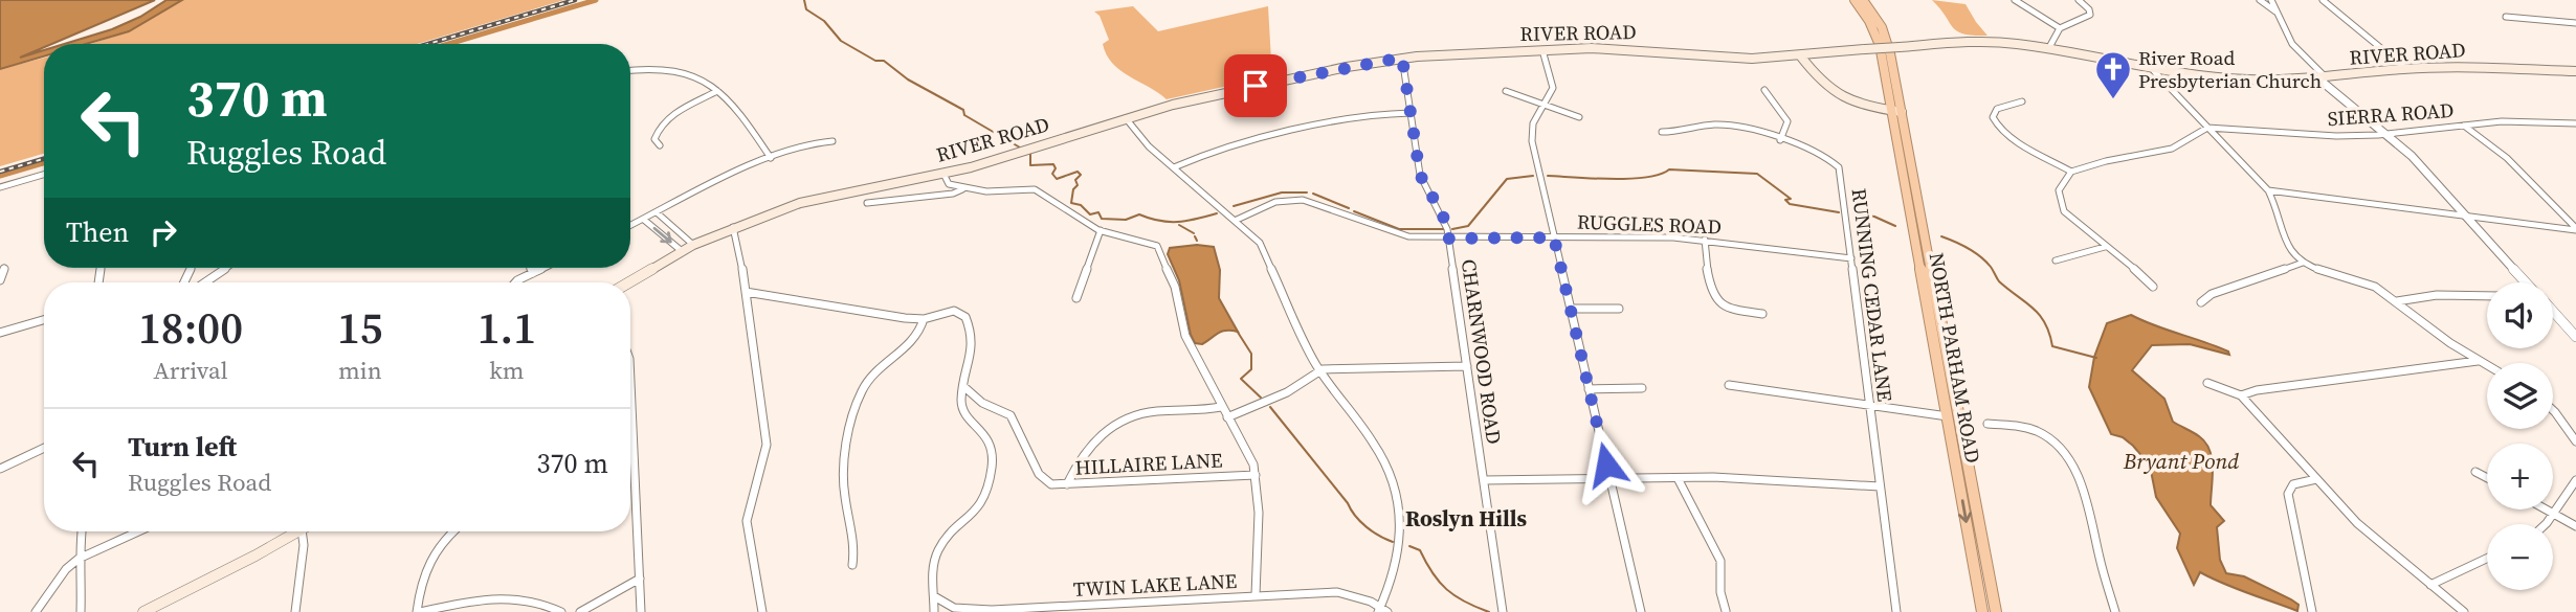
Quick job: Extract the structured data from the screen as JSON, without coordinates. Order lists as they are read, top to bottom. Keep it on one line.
{"streets":{"highway":["NORTH PARHAM ROAD"],"main road":["RIVER ROAD"],"street":["SIERRA ROAD","RUGGLES ROAD","RUNNING CEDAR LANE","CHARNWOOD ROAD","HILLAIRE LANE","TWIN LAKE LANE"]},"crossings":[["RIVER ROAD","CHARNWOOD ROAD"],["RUGGLES ROAD","RUNNING CEDAR LANE"],["RUGGLES ROAD","CHARNWOOD ROAD"],["HILLAIRE LANE","TWIN LAKE LANE"]],"districts":["Roslyn Hills"],"water":["Bryant Pond"],"places":{"church":["River Road Presbyterian Church"]},"page":{"turn":["370 m","Ruggles Road"],"then":"Then","map_buttons":["+","−"],"eta":["18:00","Arrival","15","min","1.1","km"],"list":[{"name":"Turn left","note":"Ruggles Road","value":"370 m"}]}}
